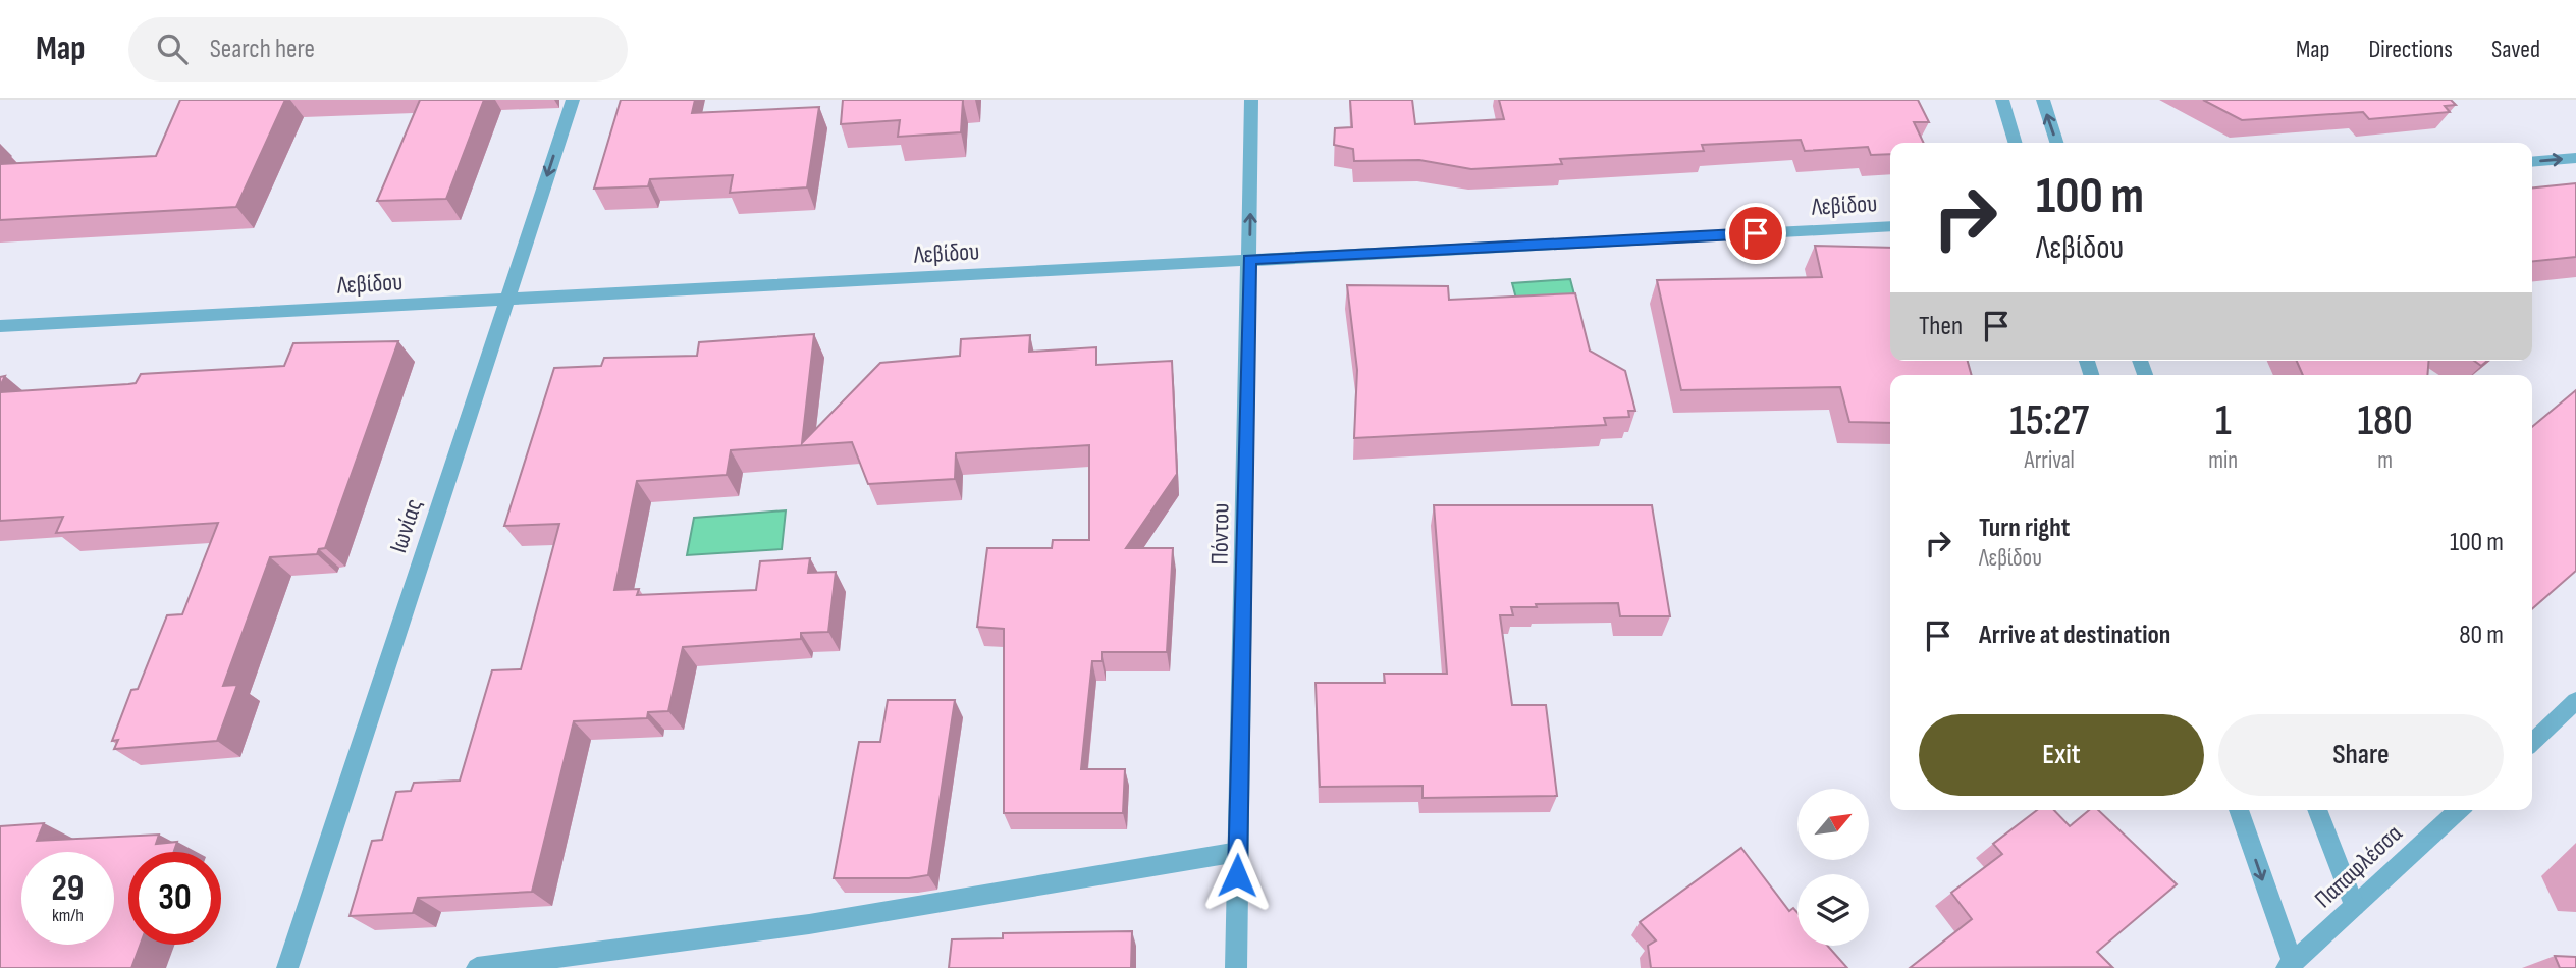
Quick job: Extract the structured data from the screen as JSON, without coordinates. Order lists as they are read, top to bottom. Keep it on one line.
{"streets":{"street":["Λεβίδου","Ιωνίας","Πόντου","Παπαφλέσσα"]},"crossings":[["Λεβίδου","Ιωνίας"],["Λεβίδου","Πόντου"]],"north":"top right","page":{"header":"Map","search":"Search here","nav":["Map","Directions","Saved"],"turn":["100 m","Λεβίδου"],"then":"Then","eta":["15:27","Arrival","1","min","180","m"],"list":[{"name":"Turn right","note":"Λεβίδου","value":"100 m"},{"name":"Arrive at destination","value":"80 m"}],"buttons":["Exit","Share"],"speed":"29 km/h","limit":"30"}}
